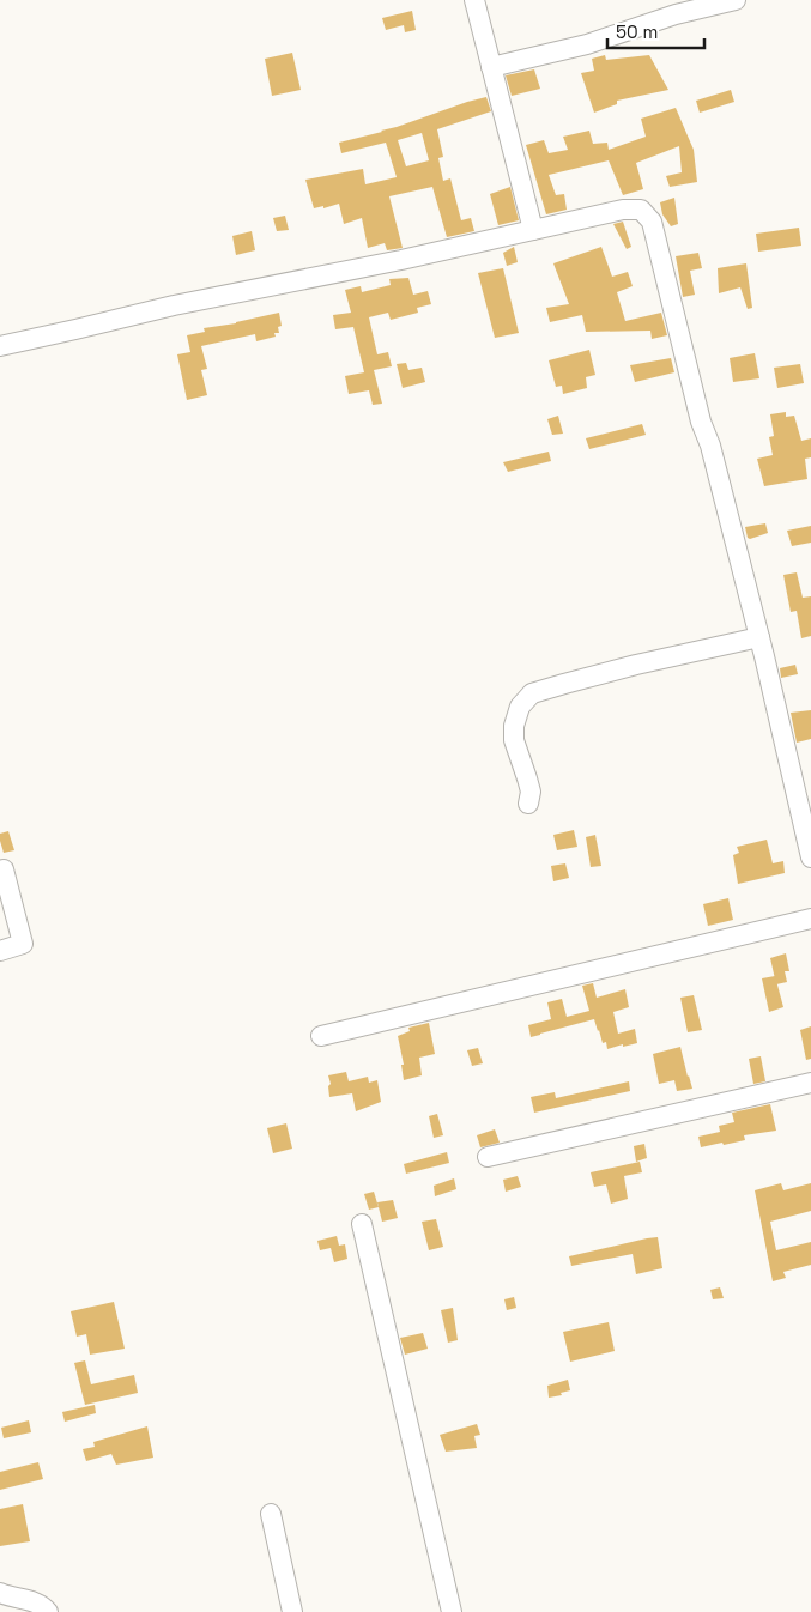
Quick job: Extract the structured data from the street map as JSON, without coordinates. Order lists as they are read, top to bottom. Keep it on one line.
{"scale_bar":"50 m"}
